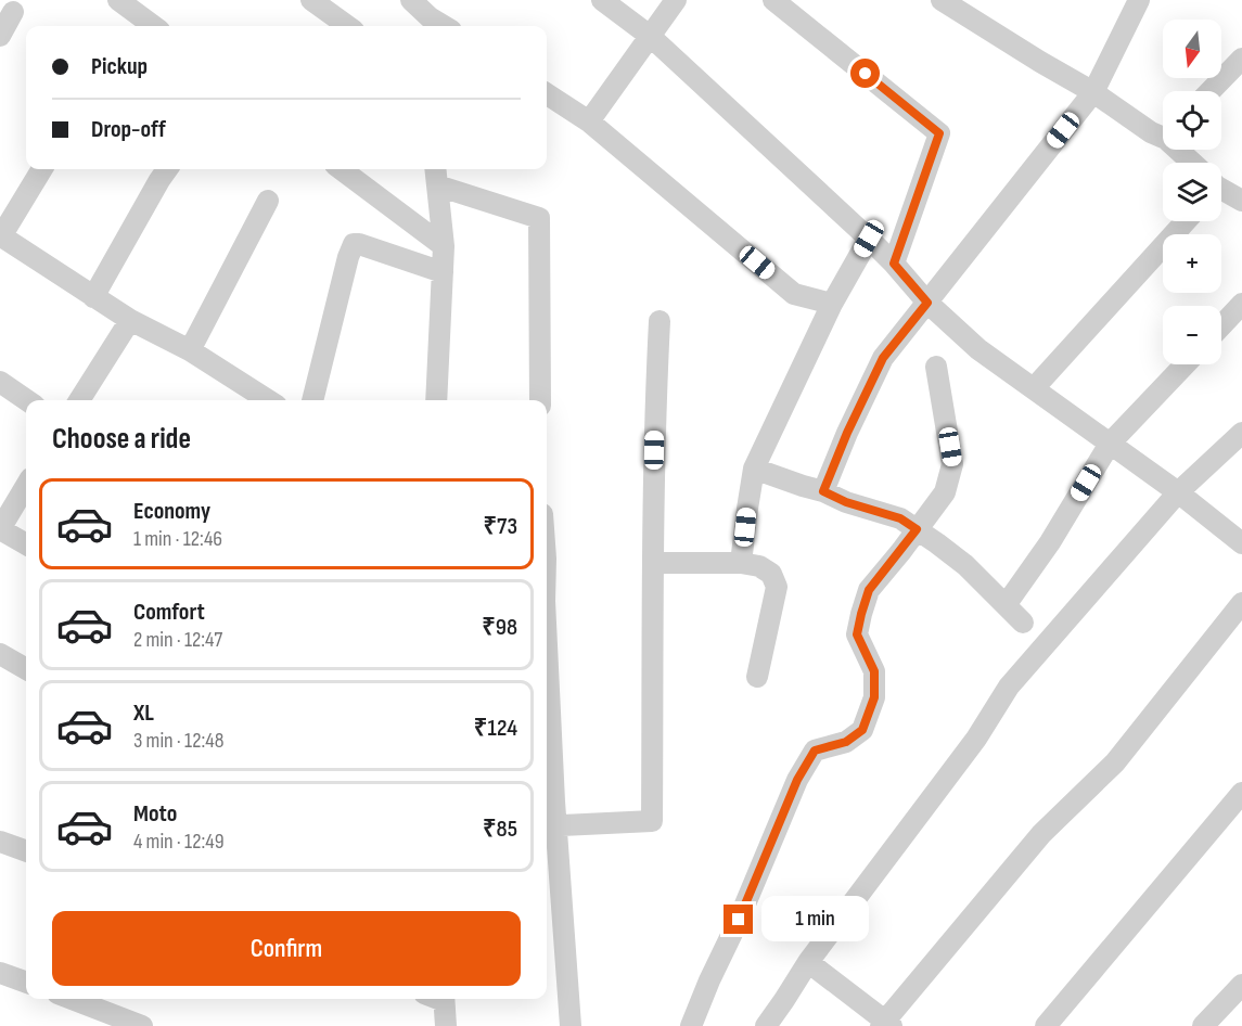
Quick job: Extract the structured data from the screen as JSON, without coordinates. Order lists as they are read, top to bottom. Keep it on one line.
{"north":"bottom","page":{"map_buttons":["+","−"],"banner":["Pickup","Drop-off"],"heading":"Choose a ride","list":[{"name":"Economy","note":"1 min · 12:46","value":"₹73"},{"name":"Comfort","note":"2 min · 12:47","value":"₹98"},{"name":"XL","note":"3 min · 12:48","value":"₹124"},{"name":"Moto","note":"4 min · 12:49","value":"₹85"}],"bubble":"1 min","buttons":"Confirm"}}
